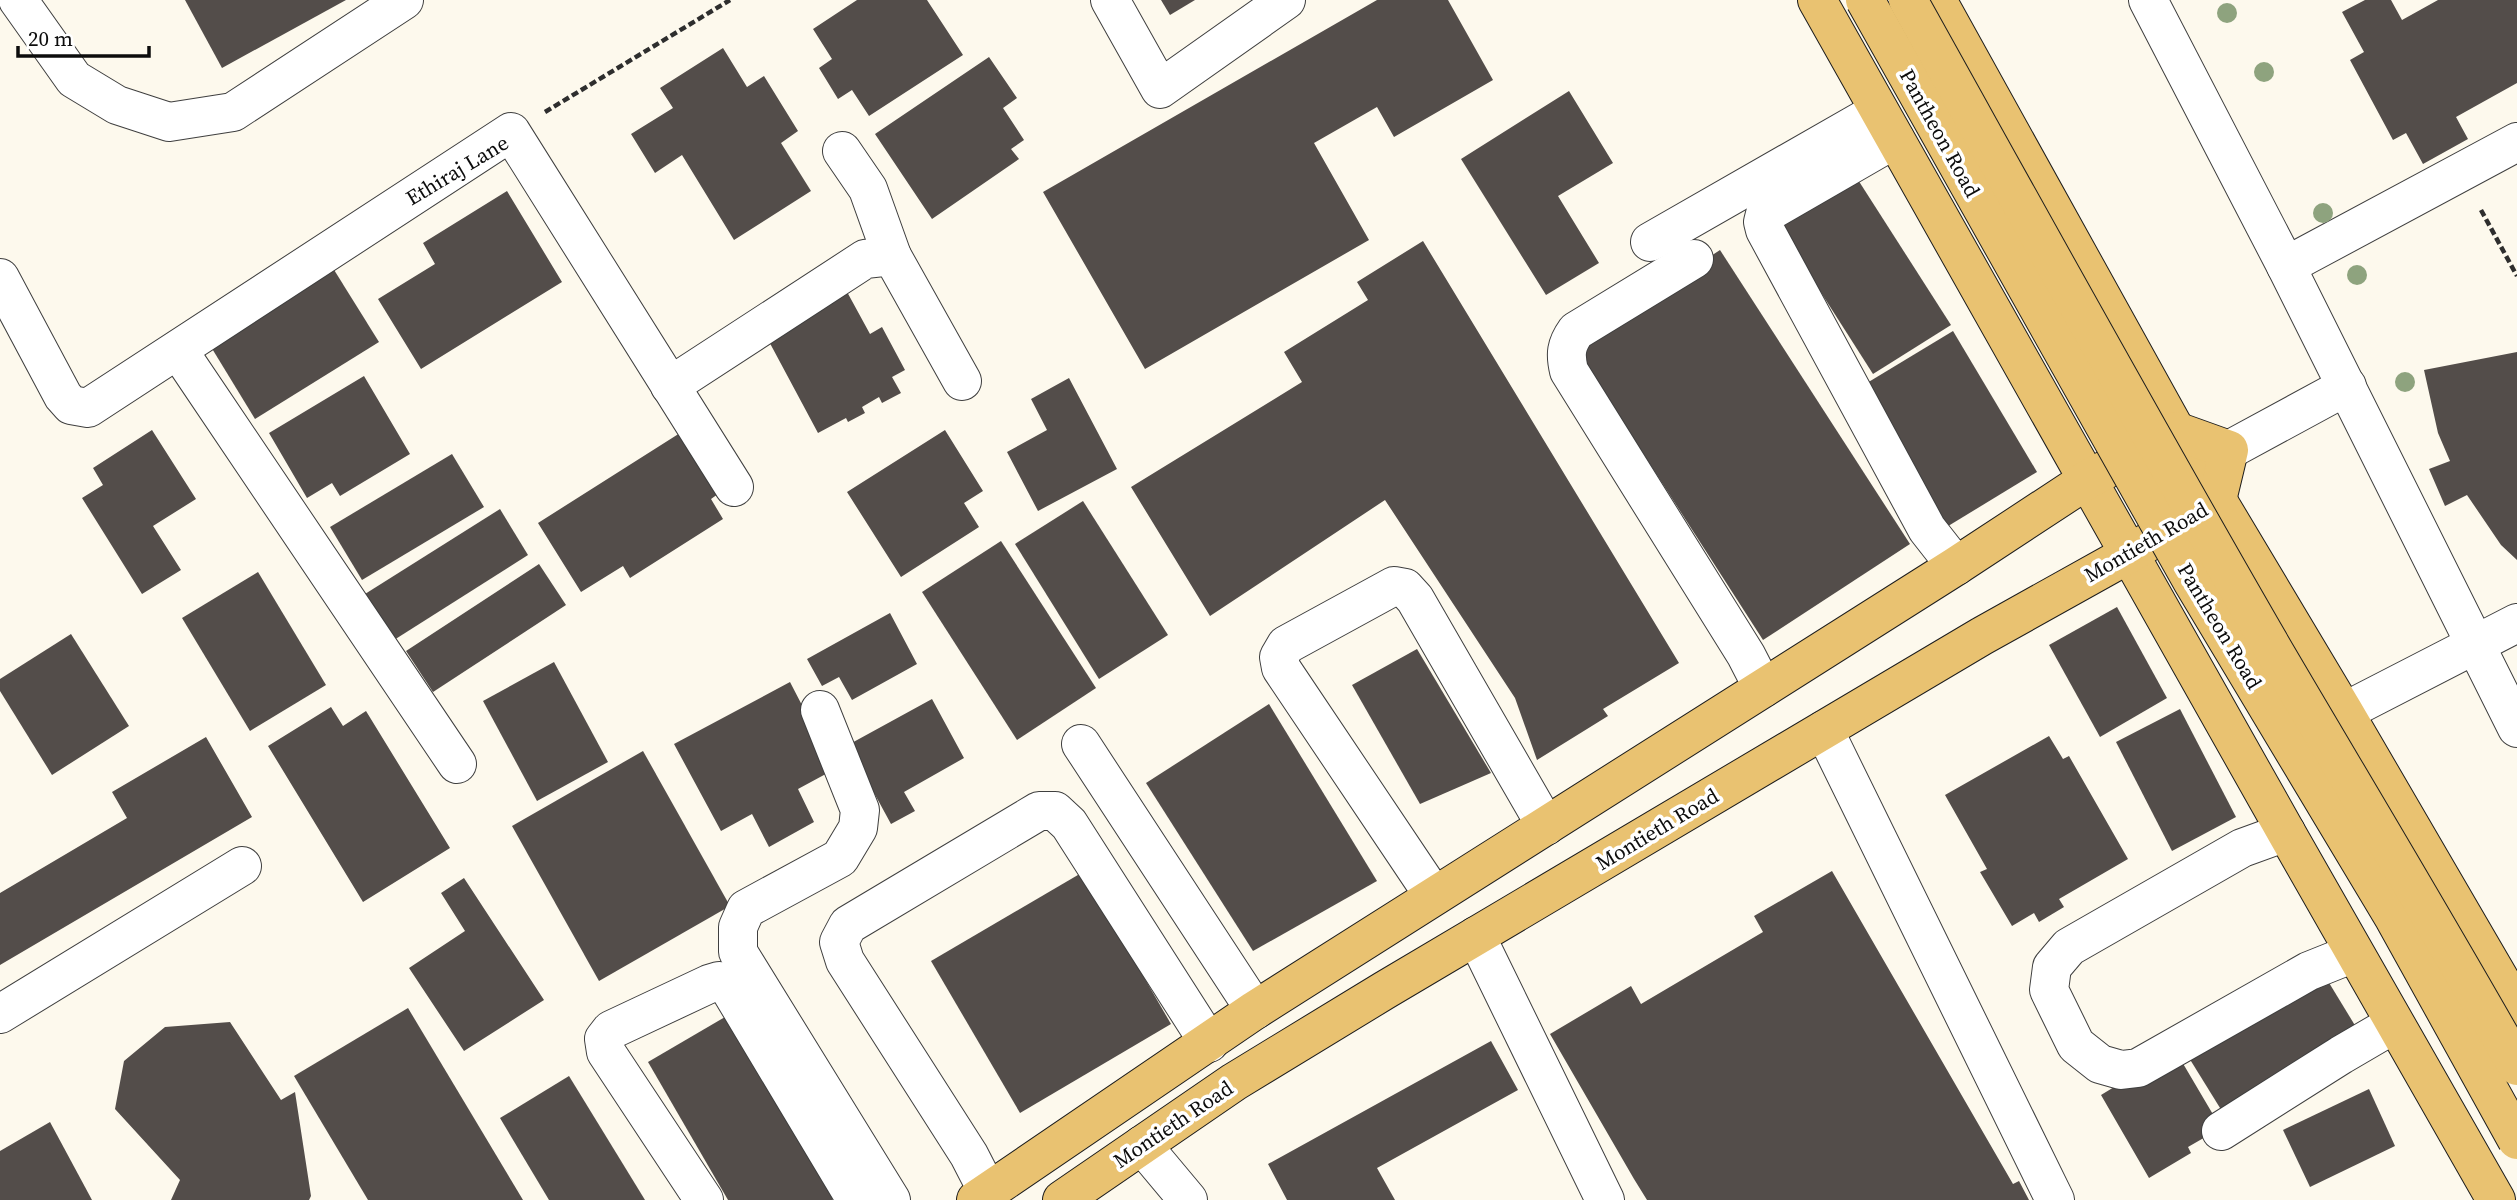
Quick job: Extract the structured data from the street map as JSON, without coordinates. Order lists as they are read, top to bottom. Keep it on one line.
{"streets":{"main road":["Pantheon Road","Montieth Road"],"street":["Ethiraj Lane"]},"scale_bar":"20 m"}
